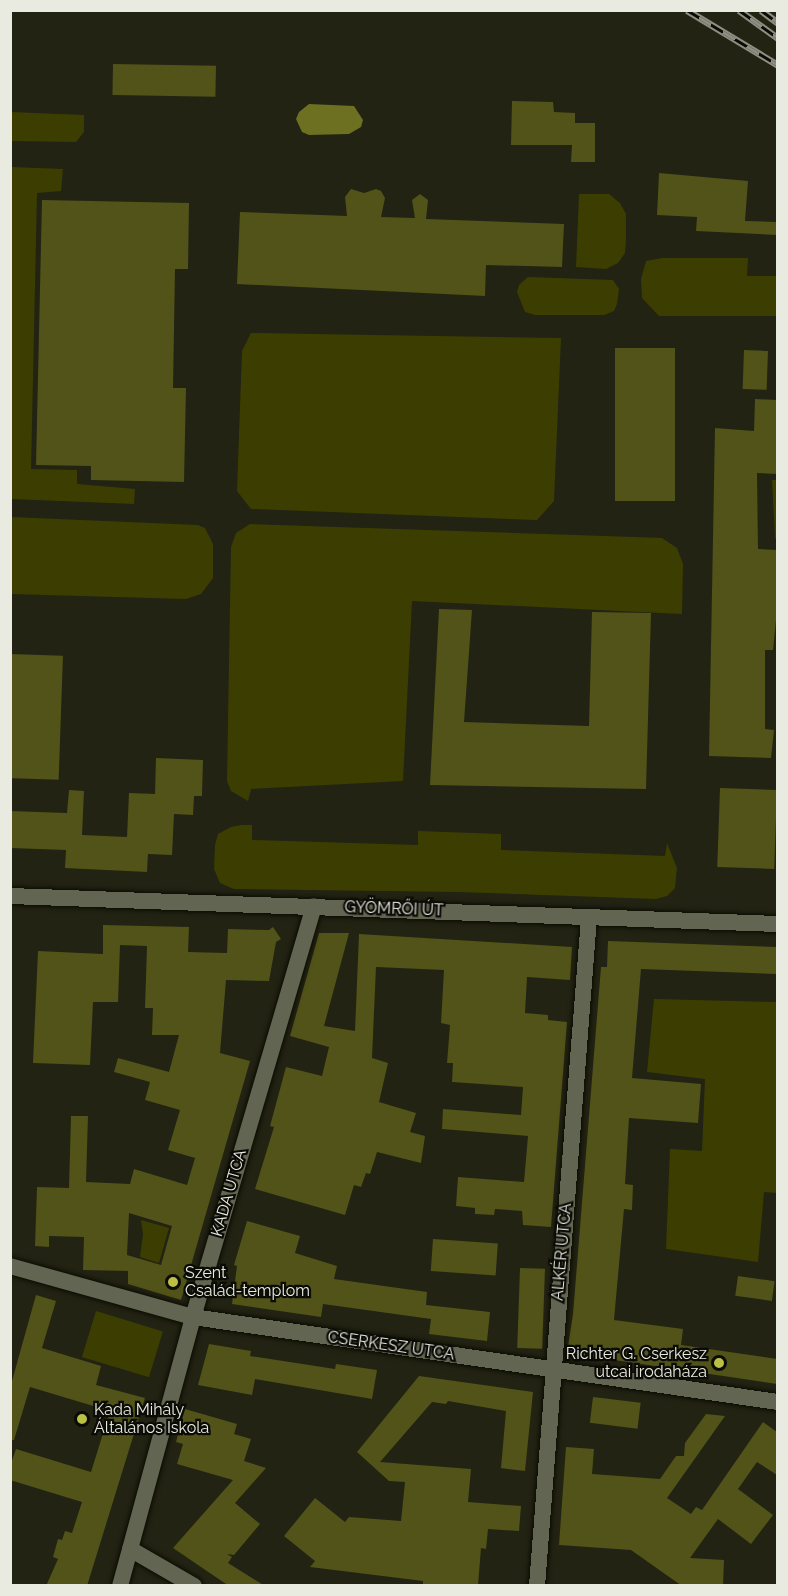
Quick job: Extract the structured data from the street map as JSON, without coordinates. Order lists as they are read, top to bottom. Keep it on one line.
{"streets":{"street":["GYÖMRŐI ÚT","KADA UTCA","ALKÉR UTCA","CSERKESZ UTCA"]},"crossings":[["GYÖMRŐI ÚT","KADA UTCA"],["GYÖMRŐI ÚT","ALKÉR UTCA"],["KADA UTCA","CSERKESZ UTCA"],["ALKÉR UTCA","CSERKESZ UTCA"]],"places":["Szent Család-templom","Richter G. Cserkesz utcai irodaháza","Kada Mihály Általános Iskola"]}
